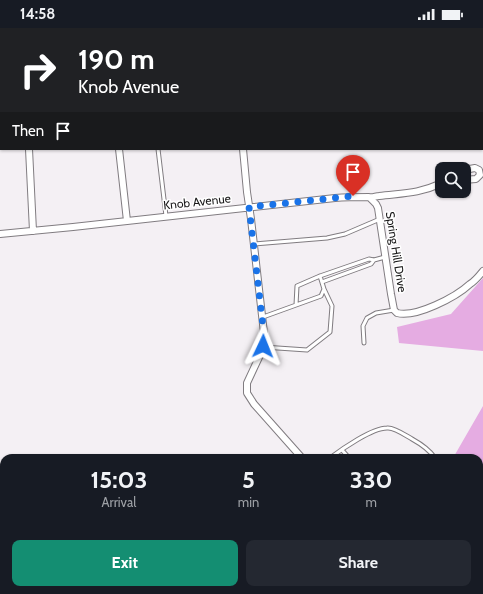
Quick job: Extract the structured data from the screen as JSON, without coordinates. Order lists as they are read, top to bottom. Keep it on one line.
{"streets":{"street":["Knob Avenue","Spring Hill Drive"]},"crossings":[["Knob Avenue","Spring Hill Drive"]],"page":{"status":"14:58","turn":["190 m","Knob Avenue"],"then":"Then","eta":["15:03","Arrival","5","min","330","m"],"buttons":["Exit","Share"]}}
